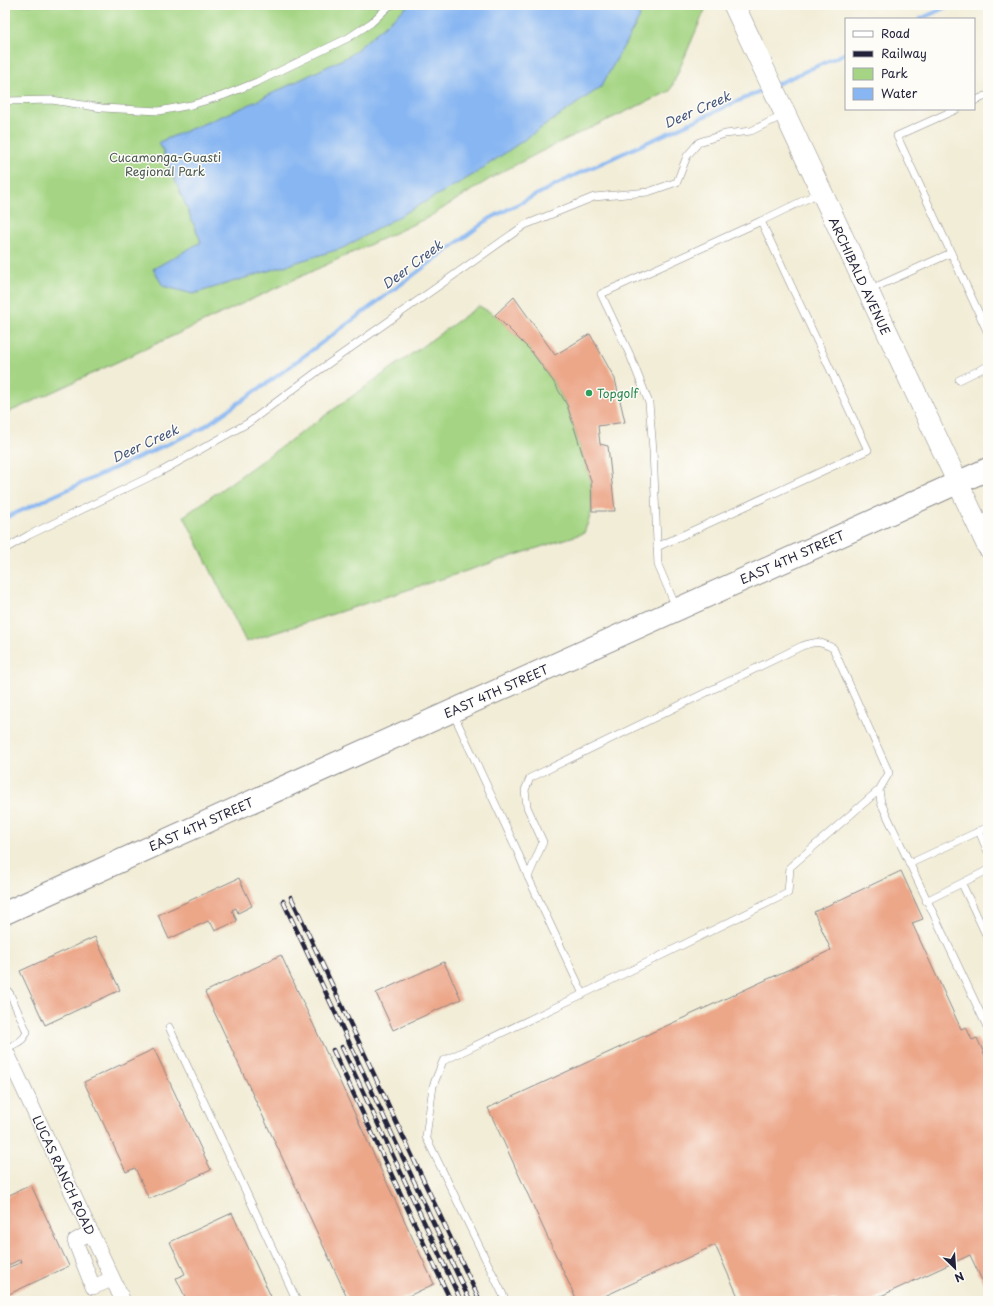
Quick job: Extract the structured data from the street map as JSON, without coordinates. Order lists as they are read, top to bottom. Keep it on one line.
{"streets":{"main road":["ARCHIBALD AVENUE","EAST 4TH STREET"],"street":["LUCAS RANCH ROAD"]},"crossings":[["ARCHIBALD AVENUE","EAST 4TH STREET"]],"water":["Deer Creek"],"parks":["Cucamonga-Guasti Regional Park"],"places":["Topgolf"],"legend":["Road","Railway","Park","Water"],"north":"bottom right"}
